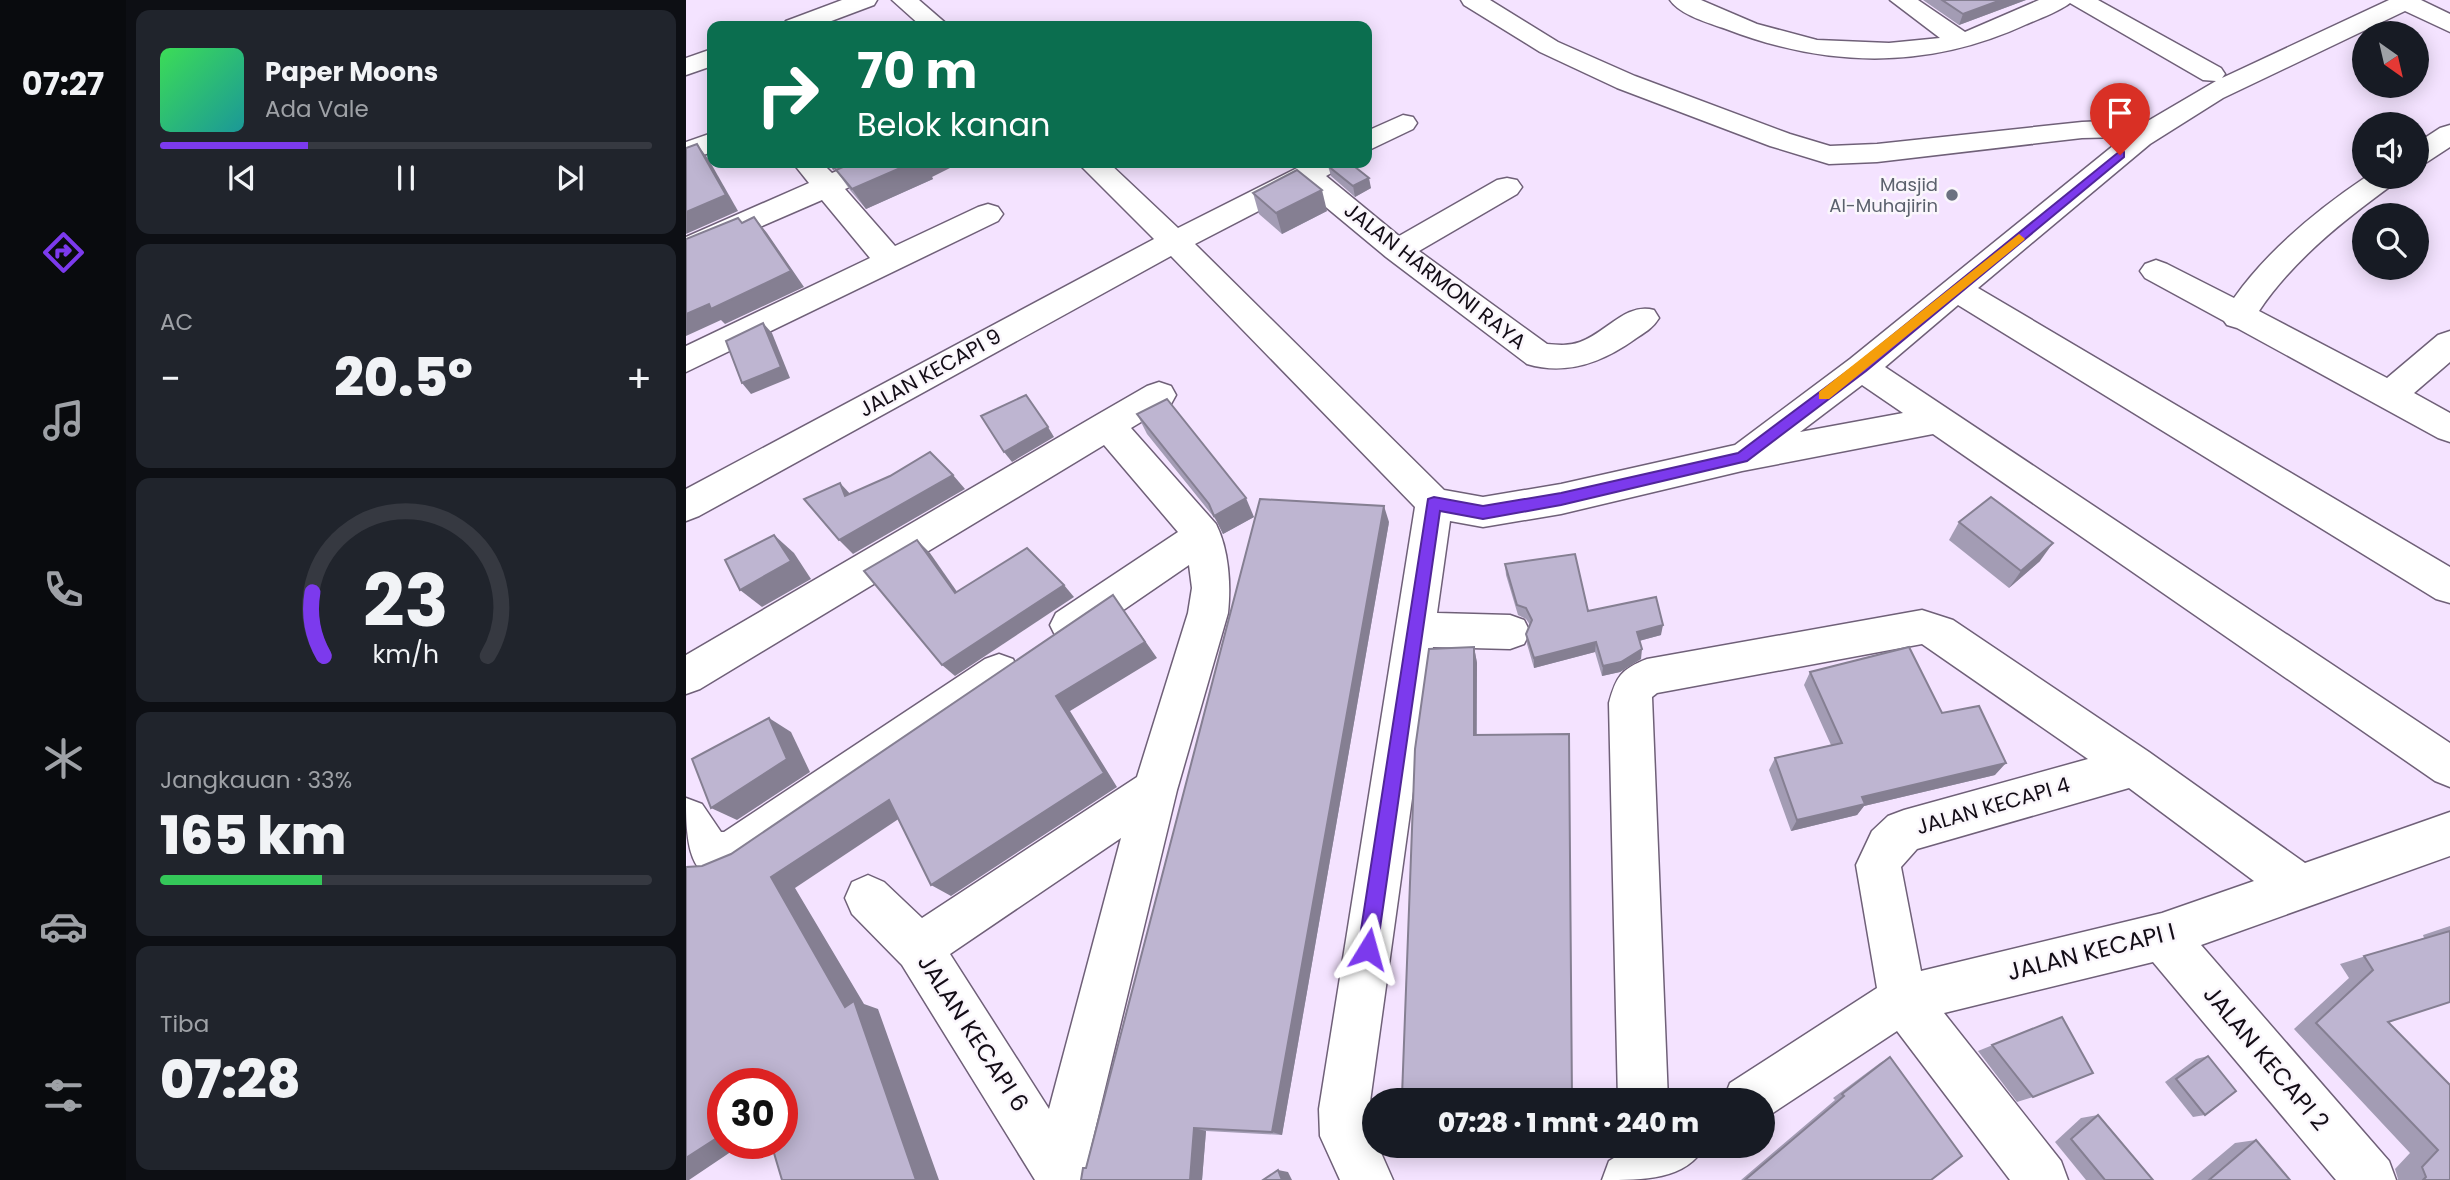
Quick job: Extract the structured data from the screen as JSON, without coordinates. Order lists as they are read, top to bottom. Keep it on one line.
{"streets":{"street":["JALAN HARMONI RAYA","JALAN KECAPI 9","JALAN KECAPI 4","JALAN KECAPI I","JALAN KECAPI 6","JALAN KECAPI 2"]},"crossings":[["JALAN HARMONI RAYA","JALAN KECAPI 9"],["JALAN KECAPI 4","JALAN KECAPI I"],["JALAN KECAPI I","JALAN KECAPI 2"]],"places":["Masjid Al-Muhajirin"],"north":"bottom right","page":{"tabs":"07:27","turn":["70 m","Belok kanan"],"song":["Paper Moons","Ada Vale"],"tile":["AC",["Jangkauan · 33%","165 km"],["Tiba","07:28"]],"heat":["−","20.5°","+"],"limit":"30","trip":"07:28 · 1 mnt · 240 m","gauge":["23","km/h"]}}
